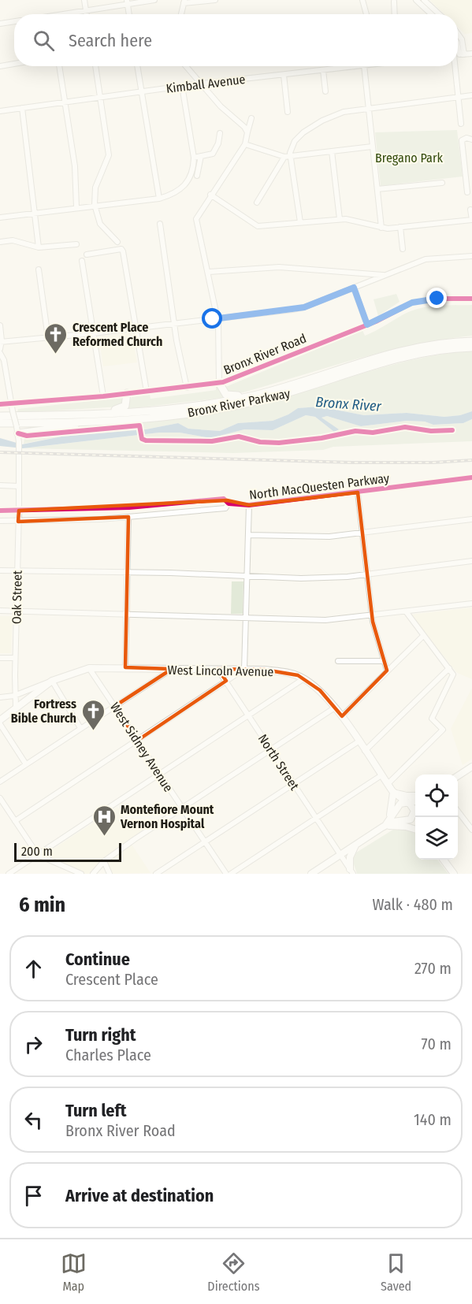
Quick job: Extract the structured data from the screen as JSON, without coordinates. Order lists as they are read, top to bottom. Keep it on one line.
{"streets":{"highway":["Bronx River Parkway"],"main road":["West Lincoln Avenue"],"street":["Kimball Avenue","Bronx River Road","North MacQuesten Parkway","Oak Street","West Sidney Avenue","North Street"]},"crossings":[["Bronx River Road","Oak Street"],["North MacQuesten Parkway","Oak Street"],["Oak Street","West Lincoln Avenue"],["West Lincoln Avenue","West Sidney Avenue"],["West Lincoln Avenue","North Street"]],"water":["Bronx River"],"parks":["Bregano Park"],"places":{"church":["Crescent Place Reformed Church","Fortress Bible Church"],"hospital":["Montefiore Mount Vernon Hospital"]},"scale_bar":"200 m","page":{"search":"Search here","scale":"200 m","heading":["6 min","Walk · 480 m"],"list":[["Continue","Crescent Place","270 m"],["Turn right","Charles Place","70 m"],["Turn left","Bronx River Road","140 m"],"Arrive at destination"],"nav":["Map","Directions","Saved"]}}
